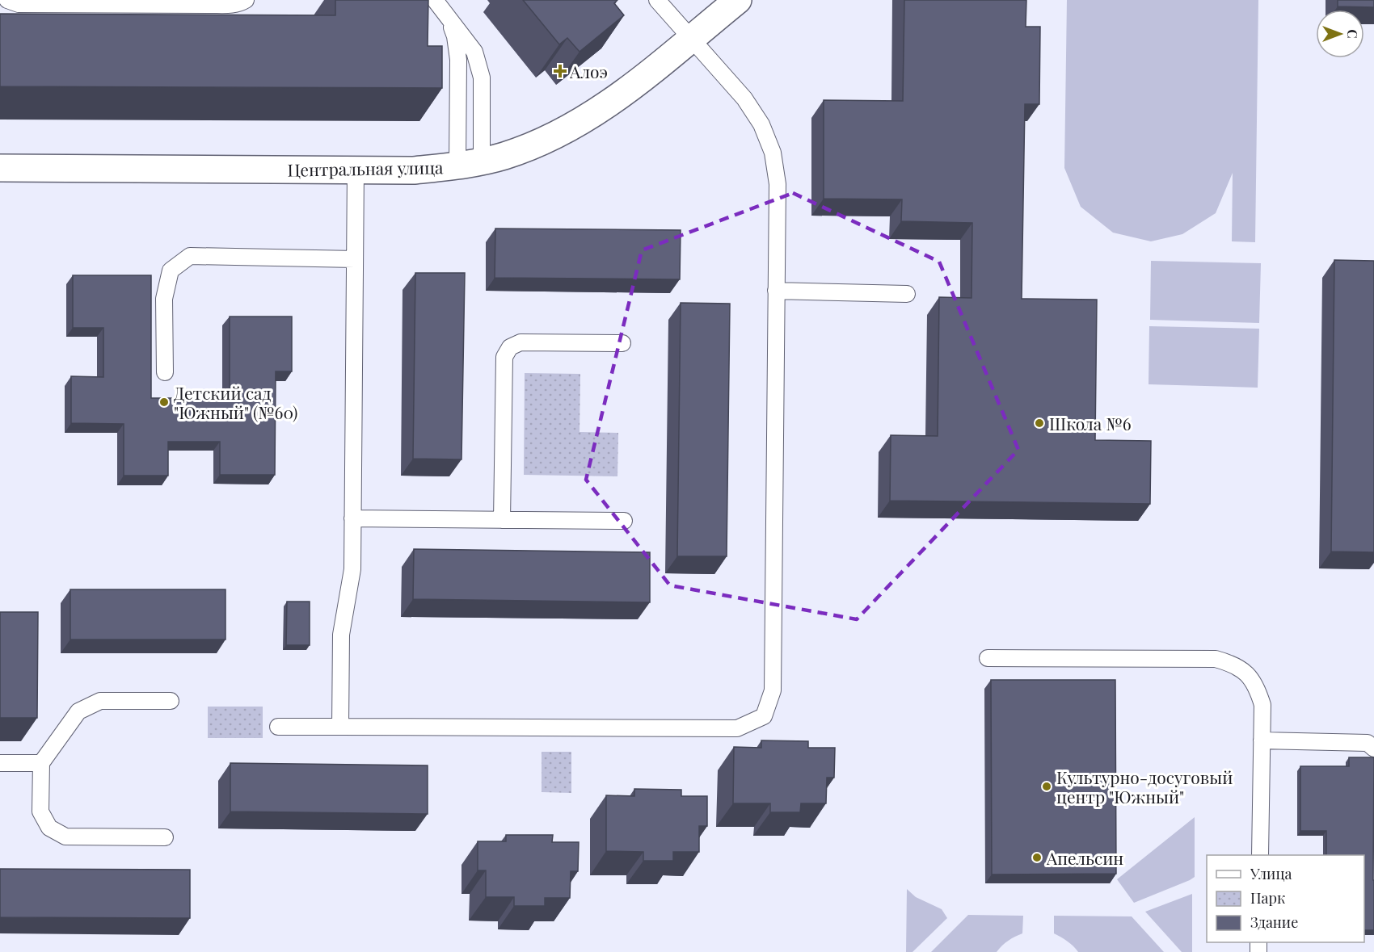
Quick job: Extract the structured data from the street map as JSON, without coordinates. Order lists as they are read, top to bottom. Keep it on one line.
{"streets":{"street":["Центральная улица"]},"places":{"health":["Алоэ"],"other":["Детский сад \"Южный\" (№60)","Школа №6","Культурно-досуговый центр \"Южный\"","Апельсин"]},"legend":["Улица","Парк","Здание"],"north":"right"}
